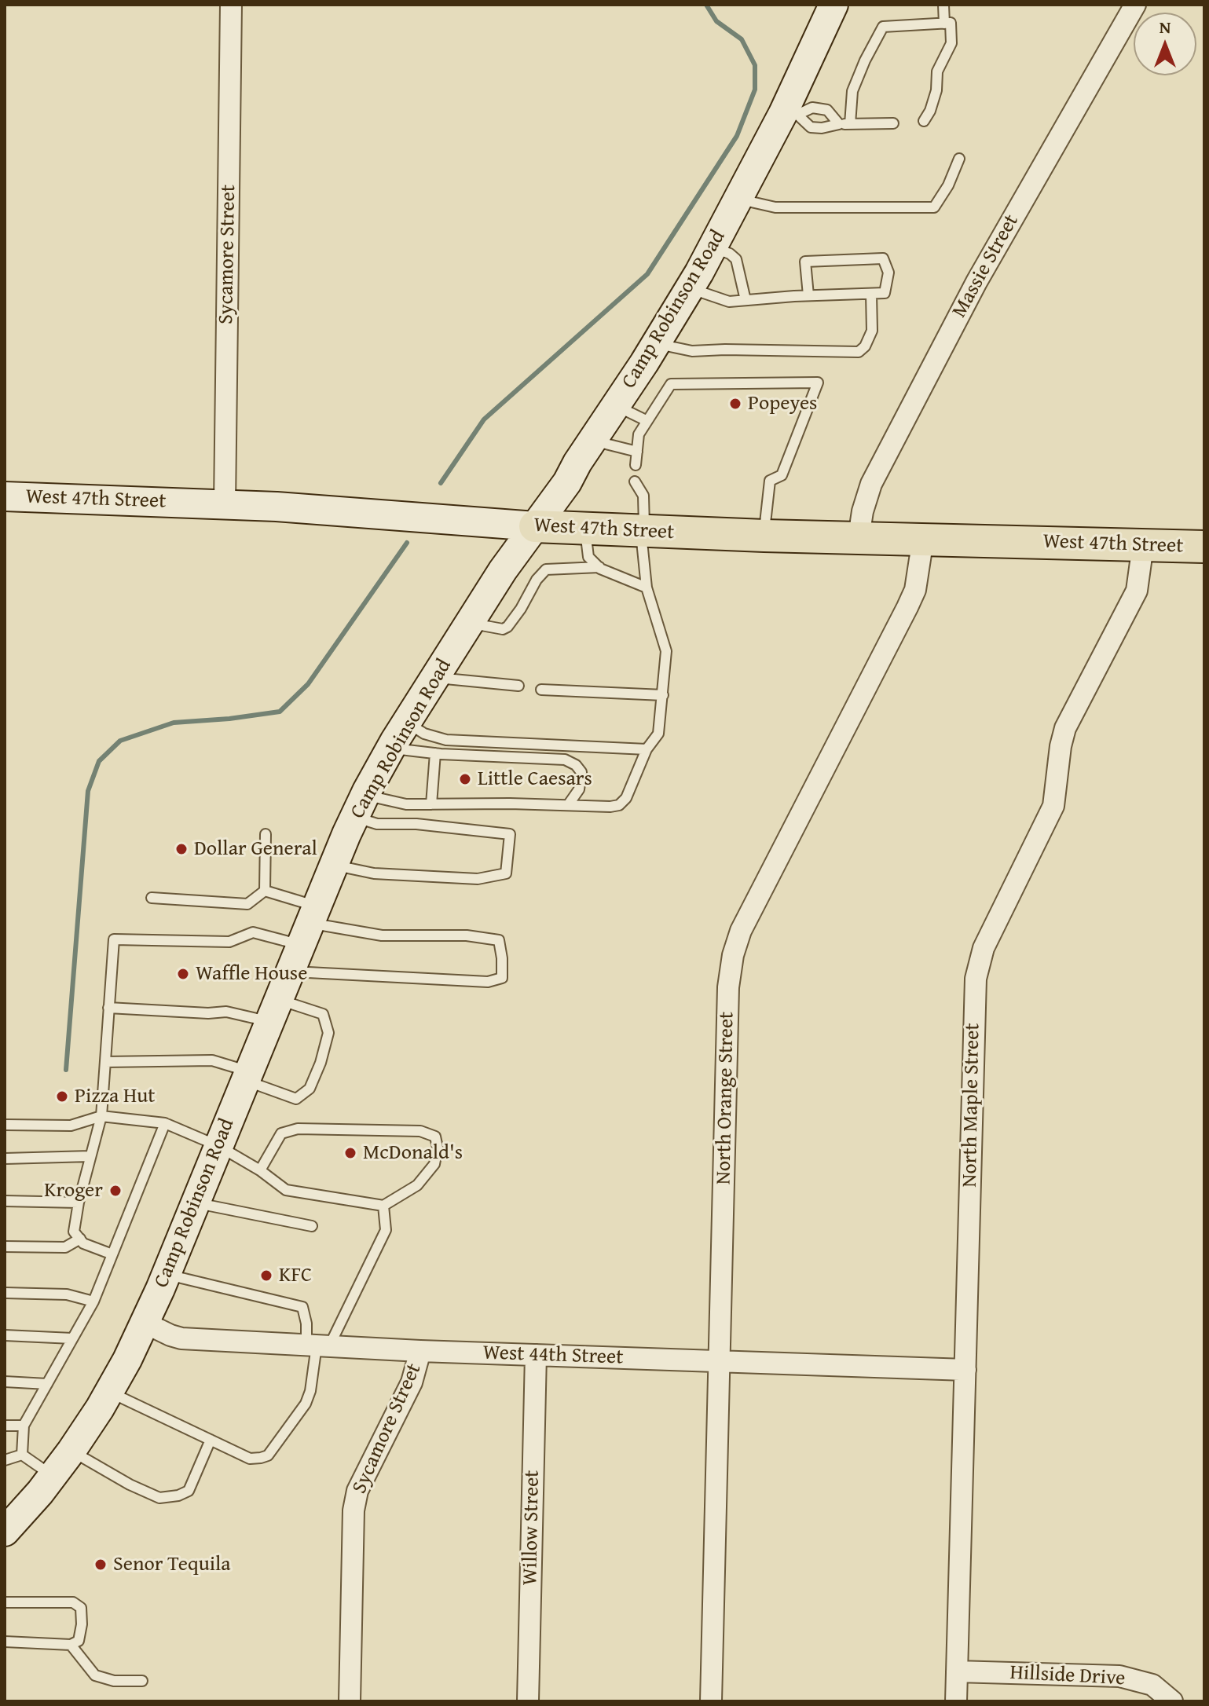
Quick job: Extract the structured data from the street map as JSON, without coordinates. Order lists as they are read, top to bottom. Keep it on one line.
{"streets":{"main road":["Camp Robinson Road","West 47th Street"],"street":["Sycamore Street","Massie Street","North Orange Street","North Maple Street","West 44th Street","Willow Street","Hillside Drive"]},"crossings":[["Sycamore Street","West 47th Street"],["Sycamore Street","West 44th Street"],["Massie Street","West 47th Street"],["Camp Robinson Road","West 47th Street"],["Camp Robinson Road","West 44th Street"],["West 47th Street","North Orange Street"],["West 47th Street","North Maple Street"],["North Orange Street","West 44th Street"],["North Maple Street","West 44th Street"],["North Maple Street","Hillside Drive"],["West 44th Street","Willow Street"]],"places":["Popeyes","Little Caesars","Dollar General","Waffle House","Pizza Hut","McDonald's","Kroger","KFC","Senor Tequila"],"north":"top"}
